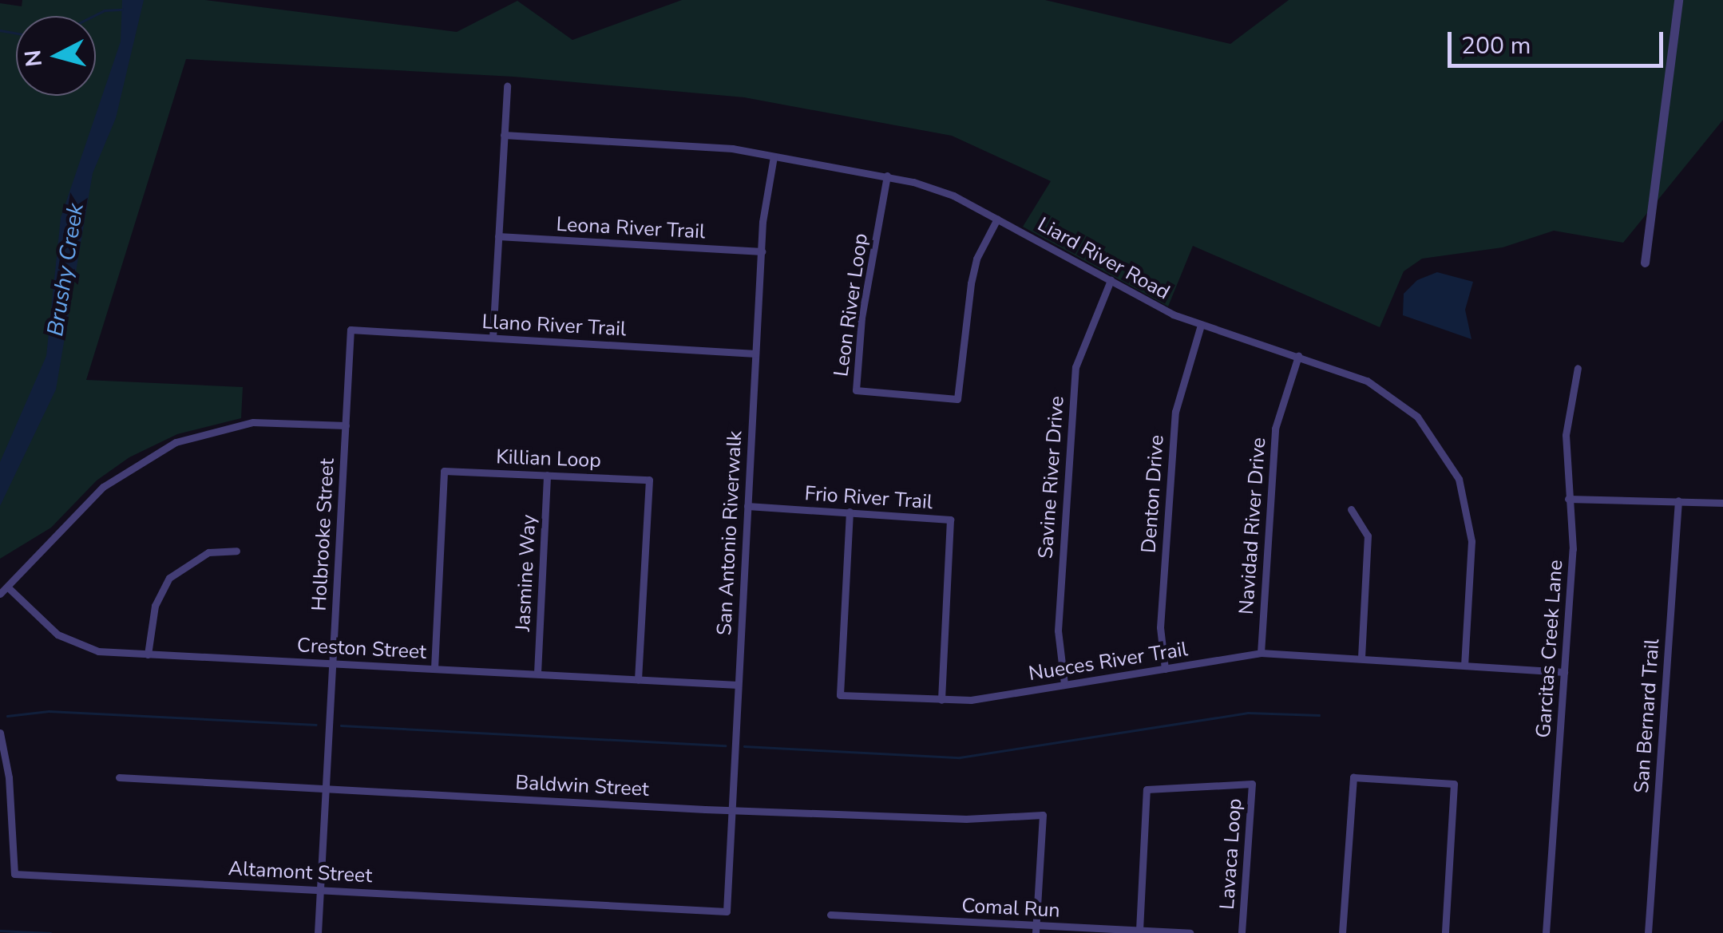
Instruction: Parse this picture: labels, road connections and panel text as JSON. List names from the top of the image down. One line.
{"streets":{"street":["Leona River Trail","Liard River Road","Leon River Loop","Llano River Trail","Killian Loop","Savine River Drive","Denton Drive","Frio River Trail","Navidad River Drive","San Antonio Riverwalk","Holbrooke Street","Jasmine Way","Creston Street","Garcitas Creek Lane","Nueces River Trail","San Bernard Trail","Baldwin Street","Lavaca Loop","Altamont Street","Comal Run"]},"crossings":[["Leona River Trail","San Antonio Riverwalk"],["Liard River Road","Leon River Loop"],["Liard River Road","Savine River Drive"],["Liard River Road","Denton Drive"],["Liard River Road","Navidad River Drive"],["Liard River Road","San Antonio Riverwalk"],["Liard River Road","Nueces River Trail"],["Llano River Trail","San Antonio Riverwalk"],["Llano River Trail","Holbrooke Street"],["Killian Loop","Jasmine Way"],["Killian Loop","Creston Street"],["Savine River Drive","Nueces River Trail"],["Denton Drive","Nueces River Trail"],["Frio River Trail","San Antonio Riverwalk"],["Frio River Trail","Nueces River Trail"],["Navidad River Drive","Nueces River Trail"],["San Antonio Riverwalk","Creston Street"],["San Antonio Riverwalk","Baldwin Street"],["San Antonio Riverwalk","Altamont Street"],["Holbrooke Street","Creston Street"],["Holbrooke Street","Baldwin Street"],["Holbrooke Street","Altamont Street"],["Jasmine Way","Creston Street"],["Garcitas Creek Lane","Nueces River Trail"],["Baldwin Street","Comal Run"],["Lavaca Loop","Comal Run"]],"water":["Brushy Creek"],"scale_bar":"200 m","north":"left"}
